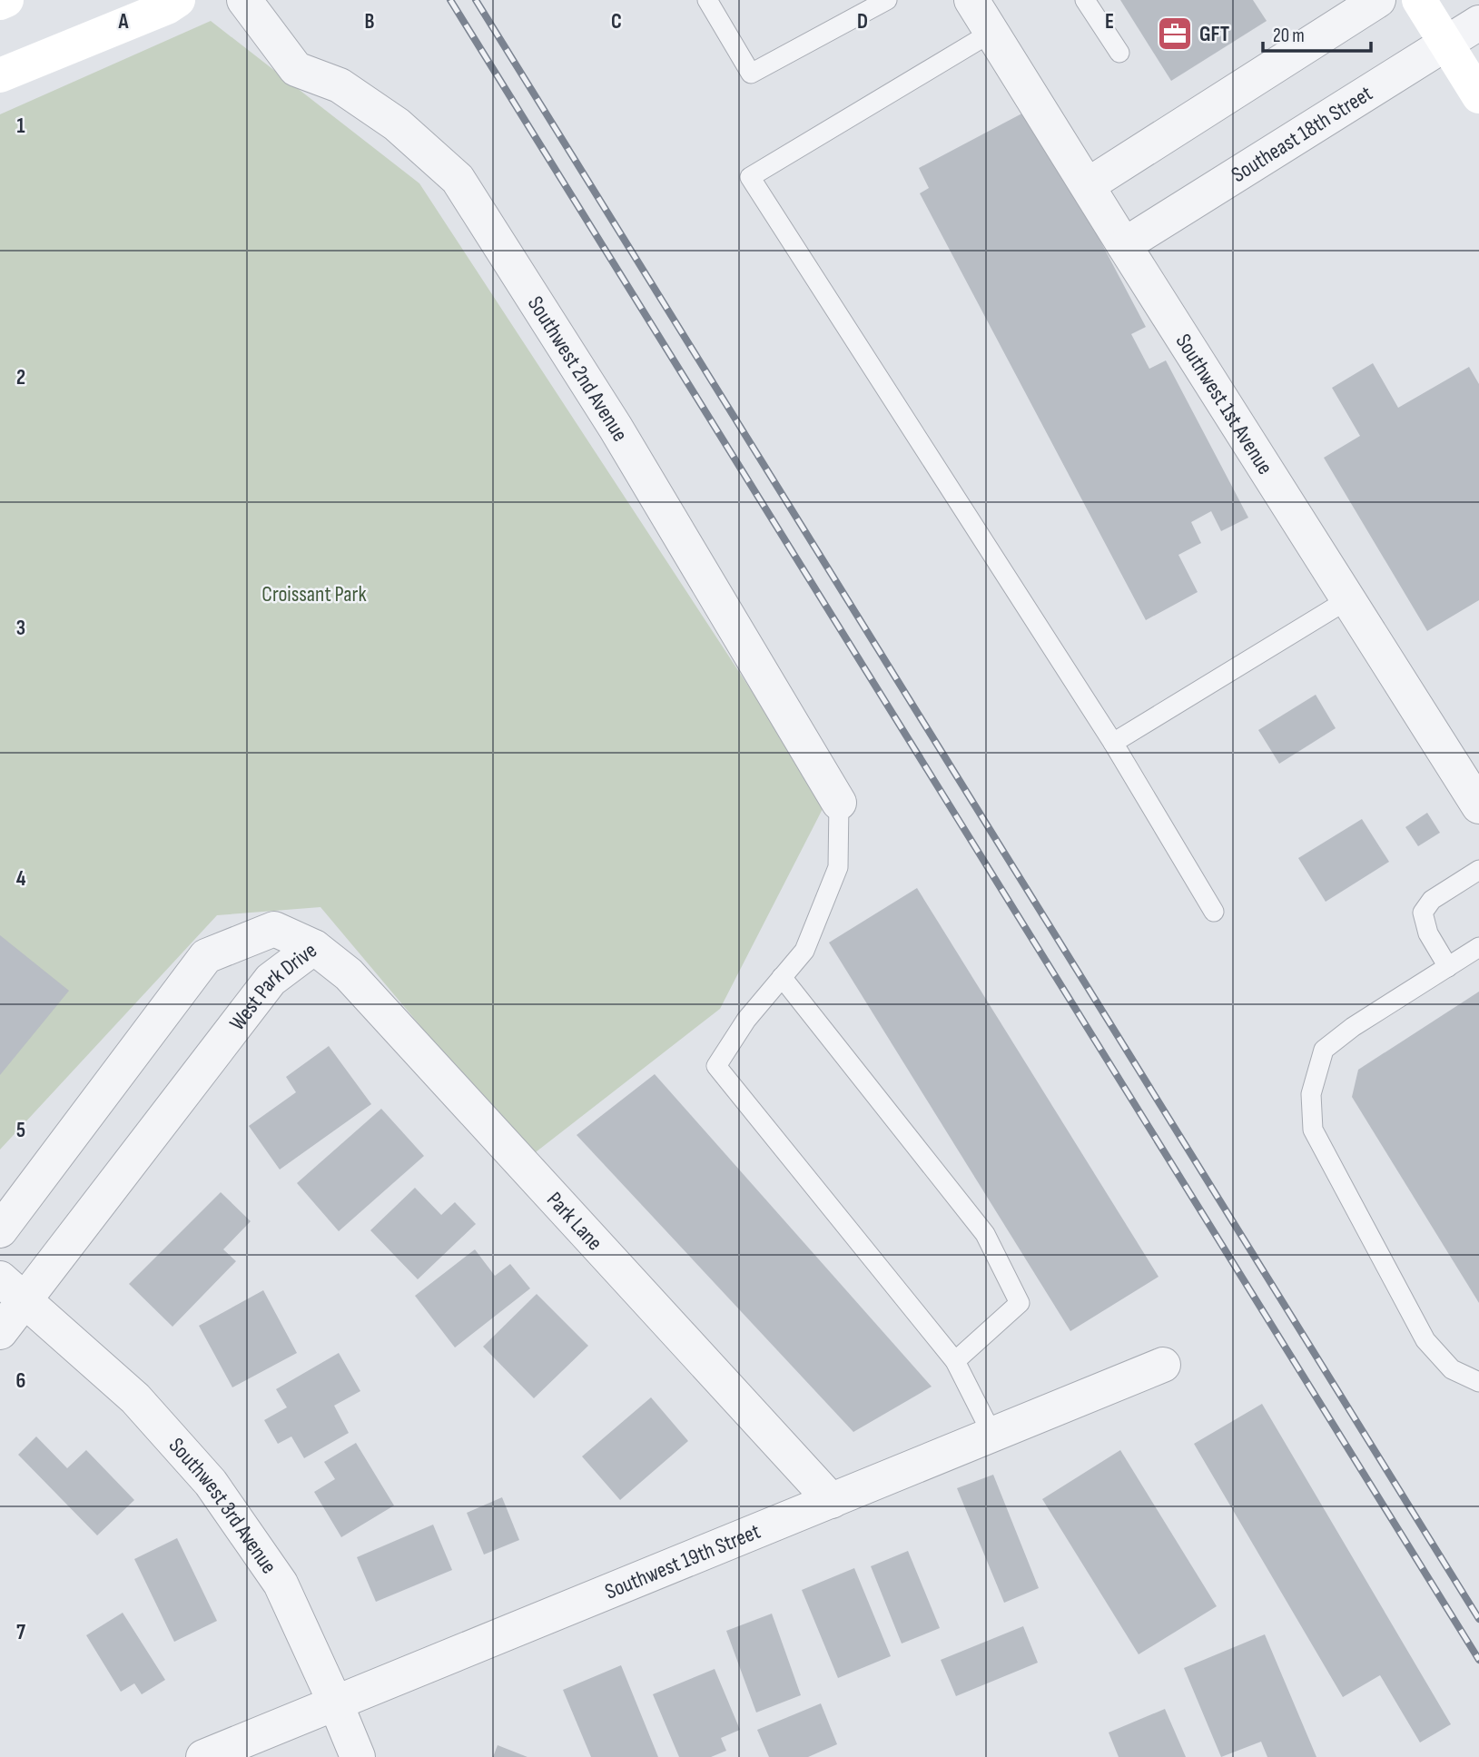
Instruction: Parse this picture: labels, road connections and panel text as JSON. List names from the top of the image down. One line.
{"streets":{"street":["Southeast 18th Street","Southwest 2nd Avenue","Southwest 1st Avenue","West Park Drive","Park Lane","Southwest 3rd Avenue","Southwest 19th Street"]},"crossings":[["Southeast 18th Street","Southwest 1st Avenue"],["West Park Drive","Park Lane"],["West Park Drive","Southwest 3rd Avenue"],["Park Lane","Southwest 19th Street"],["Southwest 3rd Avenue","Southwest 19th Street"]],"parks":["Croissant Park"],"places":{"office":["GFT"]},"scale_bar":"20 m","grid":{"columns":["A","B","C","D","E"],"rows":["1","2","3","4","5","6","7"]}}
